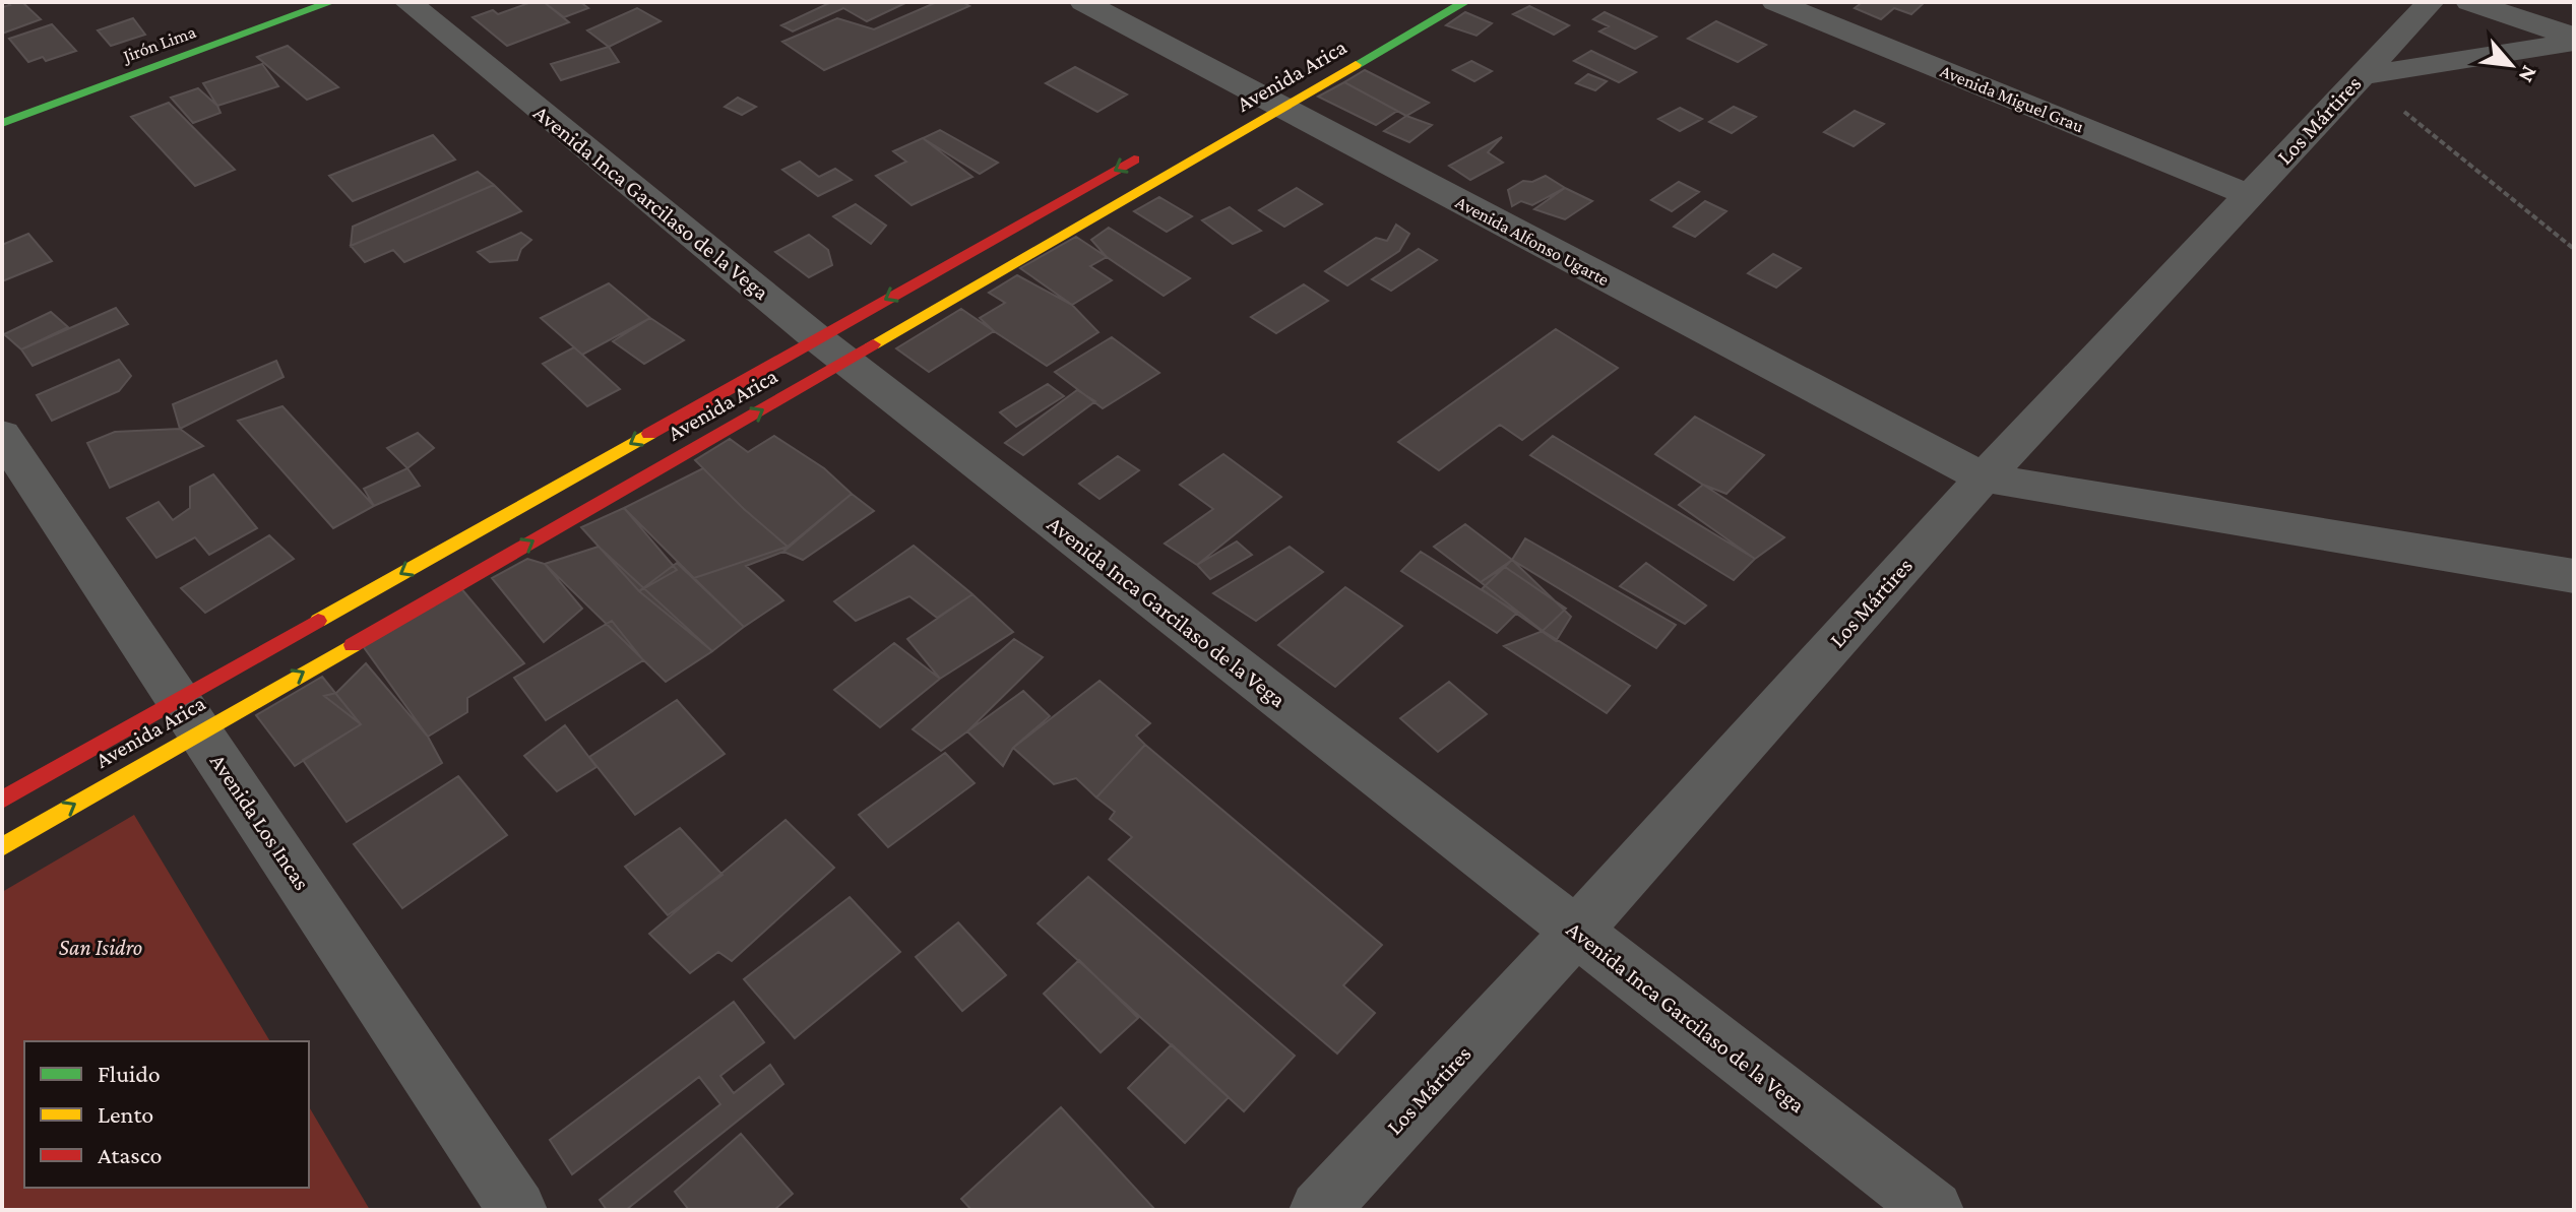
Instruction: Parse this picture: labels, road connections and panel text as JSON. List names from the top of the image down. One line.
{"streets":{"street":["Jirón Lima","Avenida Arica","Avenida Miguel Grau","Los Mártires","Avenida Inca Garcilaso de la Vega","Avenida Alfonso Ugarte","Avenida Los Incas"]},"crossings":[["Avenida Arica","Avenida Inca Garcilaso de la Vega"],["Avenida Arica","Avenida Alfonso Ugarte"],["Avenida Arica","Avenida Los Incas"],["Avenida Miguel Grau","Los Mártires"],["Los Mártires","Avenida Inca Garcilaso de la Vega"],["Los Mártires","Avenida Alfonso Ugarte"]],"parks":["San Isidro"],"legend":["Fluido","Lento","Atasco"],"north":"bottom right"}
